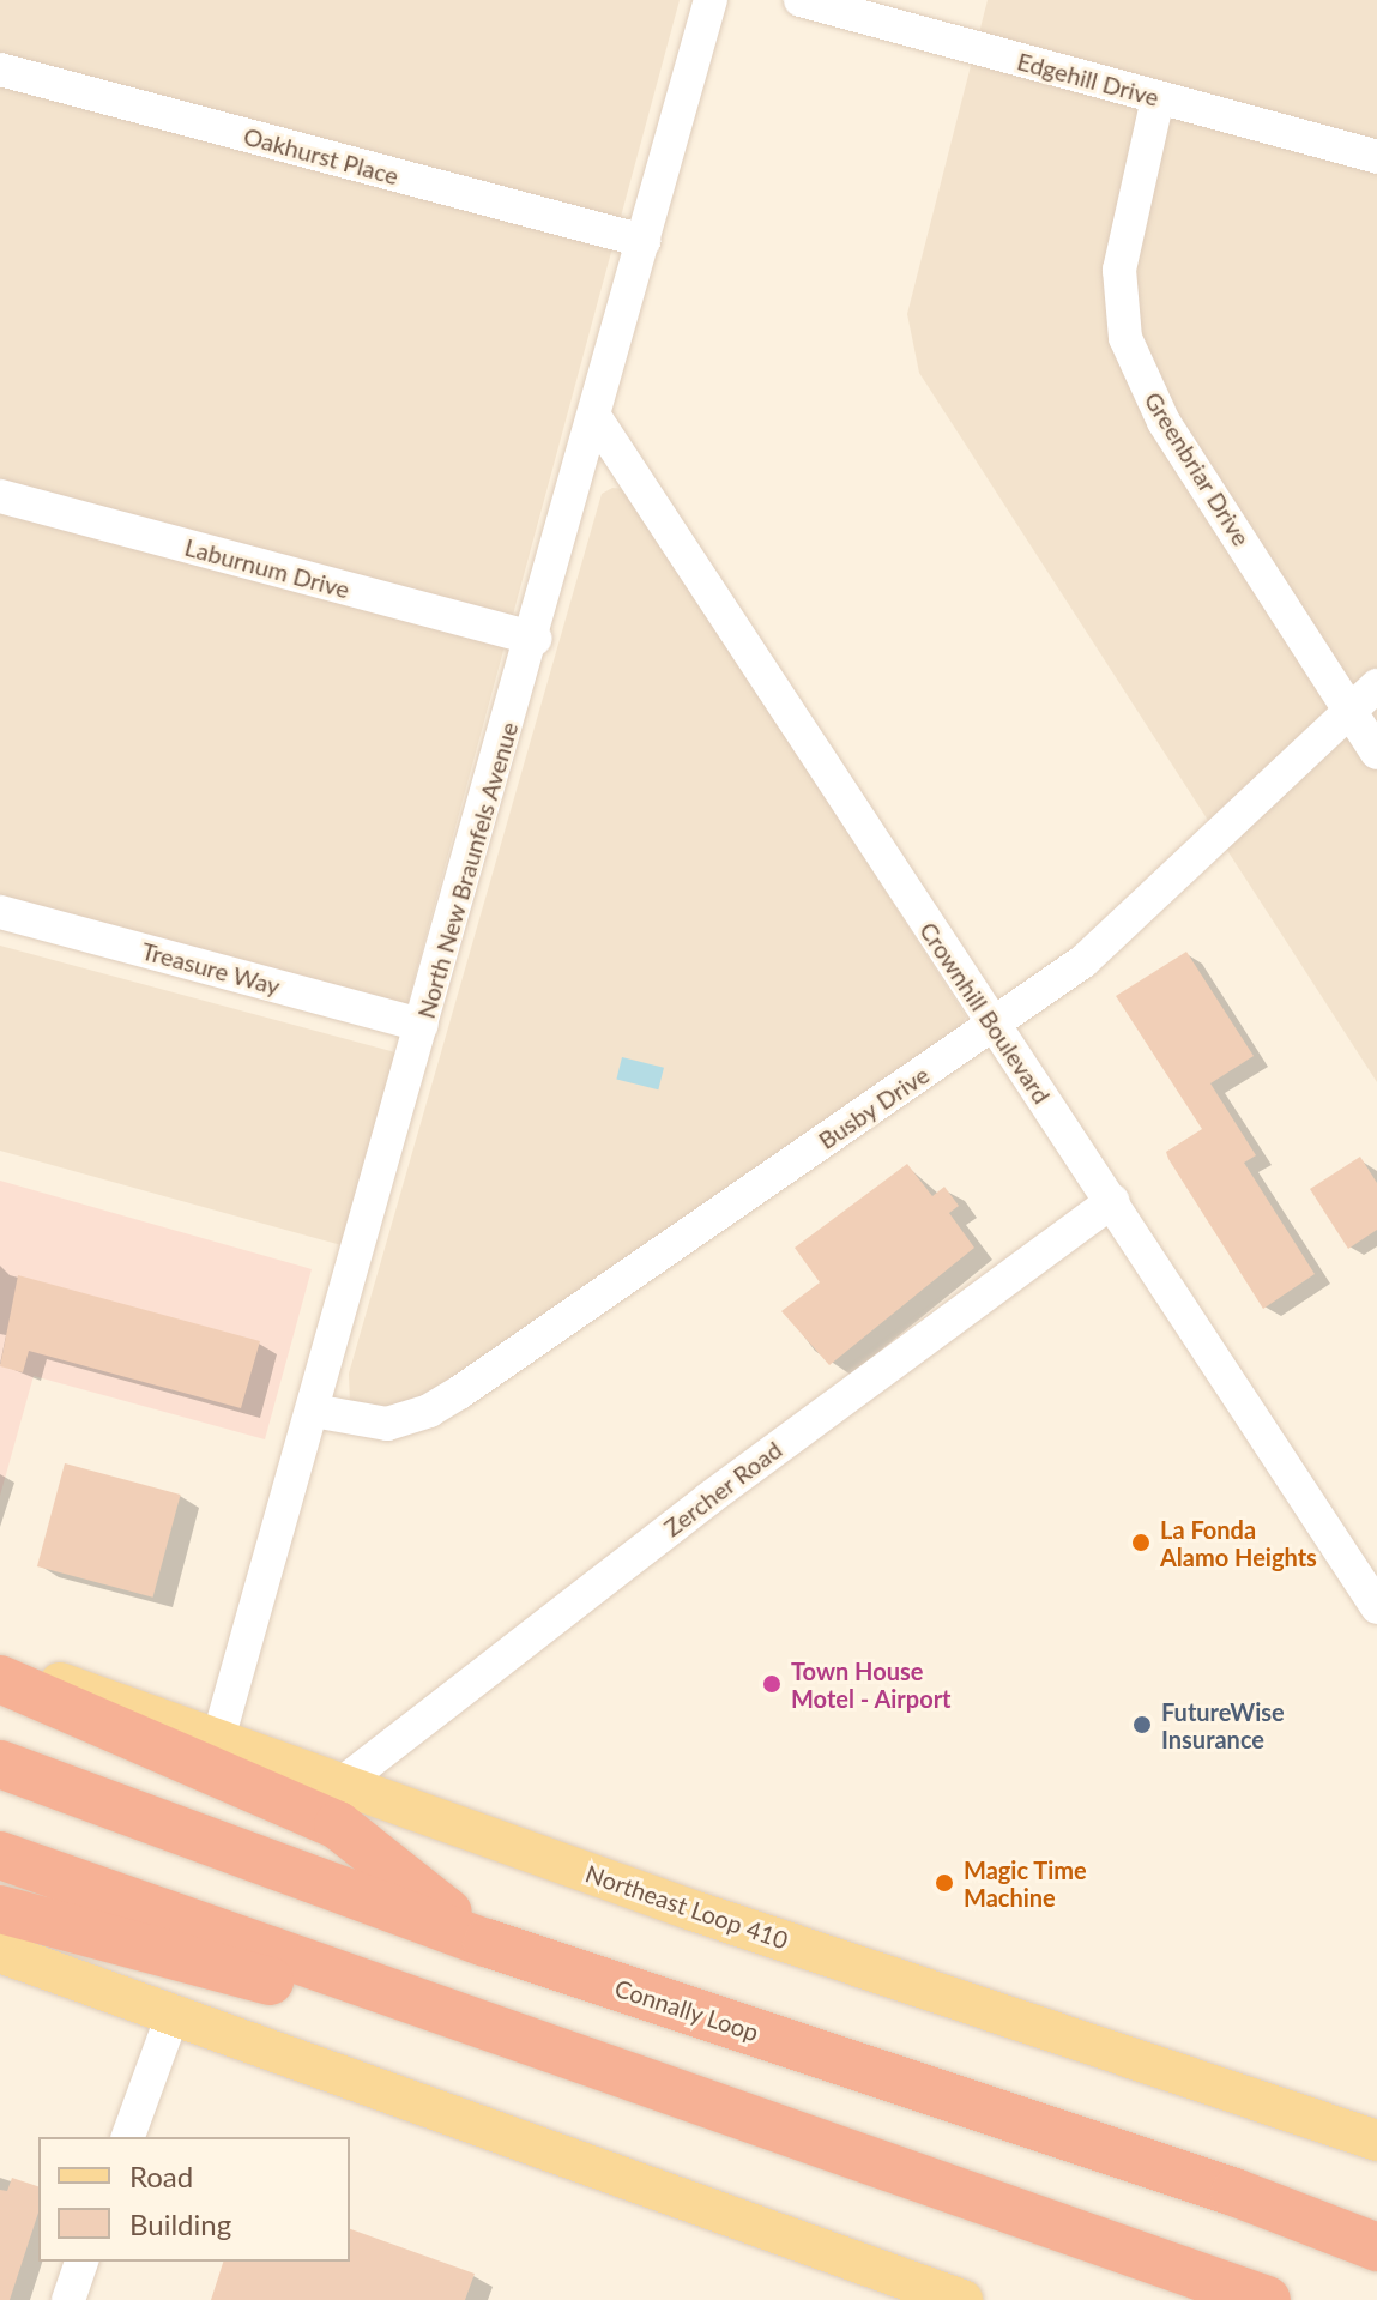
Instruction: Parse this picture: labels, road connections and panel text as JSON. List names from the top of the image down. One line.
{"streets":{"highway":["Connally Loop"],"main road":["Northeast Loop 410"],"street":["Edgehill Drive","Oakhurst Place","Greenbriar Drive","Laburnum Drive","North New Braunfels Avenue","Treasure Way","Crownhill Boulevard","Busby Drive","Zercher Road"]},"crossings":[["Edgehill Drive","Greenbriar Drive"],["Oakhurst Place","North New Braunfels Avenue"],["Greenbriar Drive","Busby Drive"],["Laburnum Drive","North New Braunfels Avenue"],["North New Braunfels Avenue","Treasure Way"],["North New Braunfels Avenue","Crownhill Boulevard"],["North New Braunfels Avenue","Busby Drive"],["North New Braunfels Avenue","Northeast Loop 410"],["Crownhill Boulevard","Busby Drive"],["Crownhill Boulevard","Zercher Road"],["Zercher Road","Northeast Loop 410"]],"places":["La Fonda Alamo Heights","Town House Motel - Airport","FutureWise Insurance","Magic Time Machine"],"legend":["Road","Building"]}
